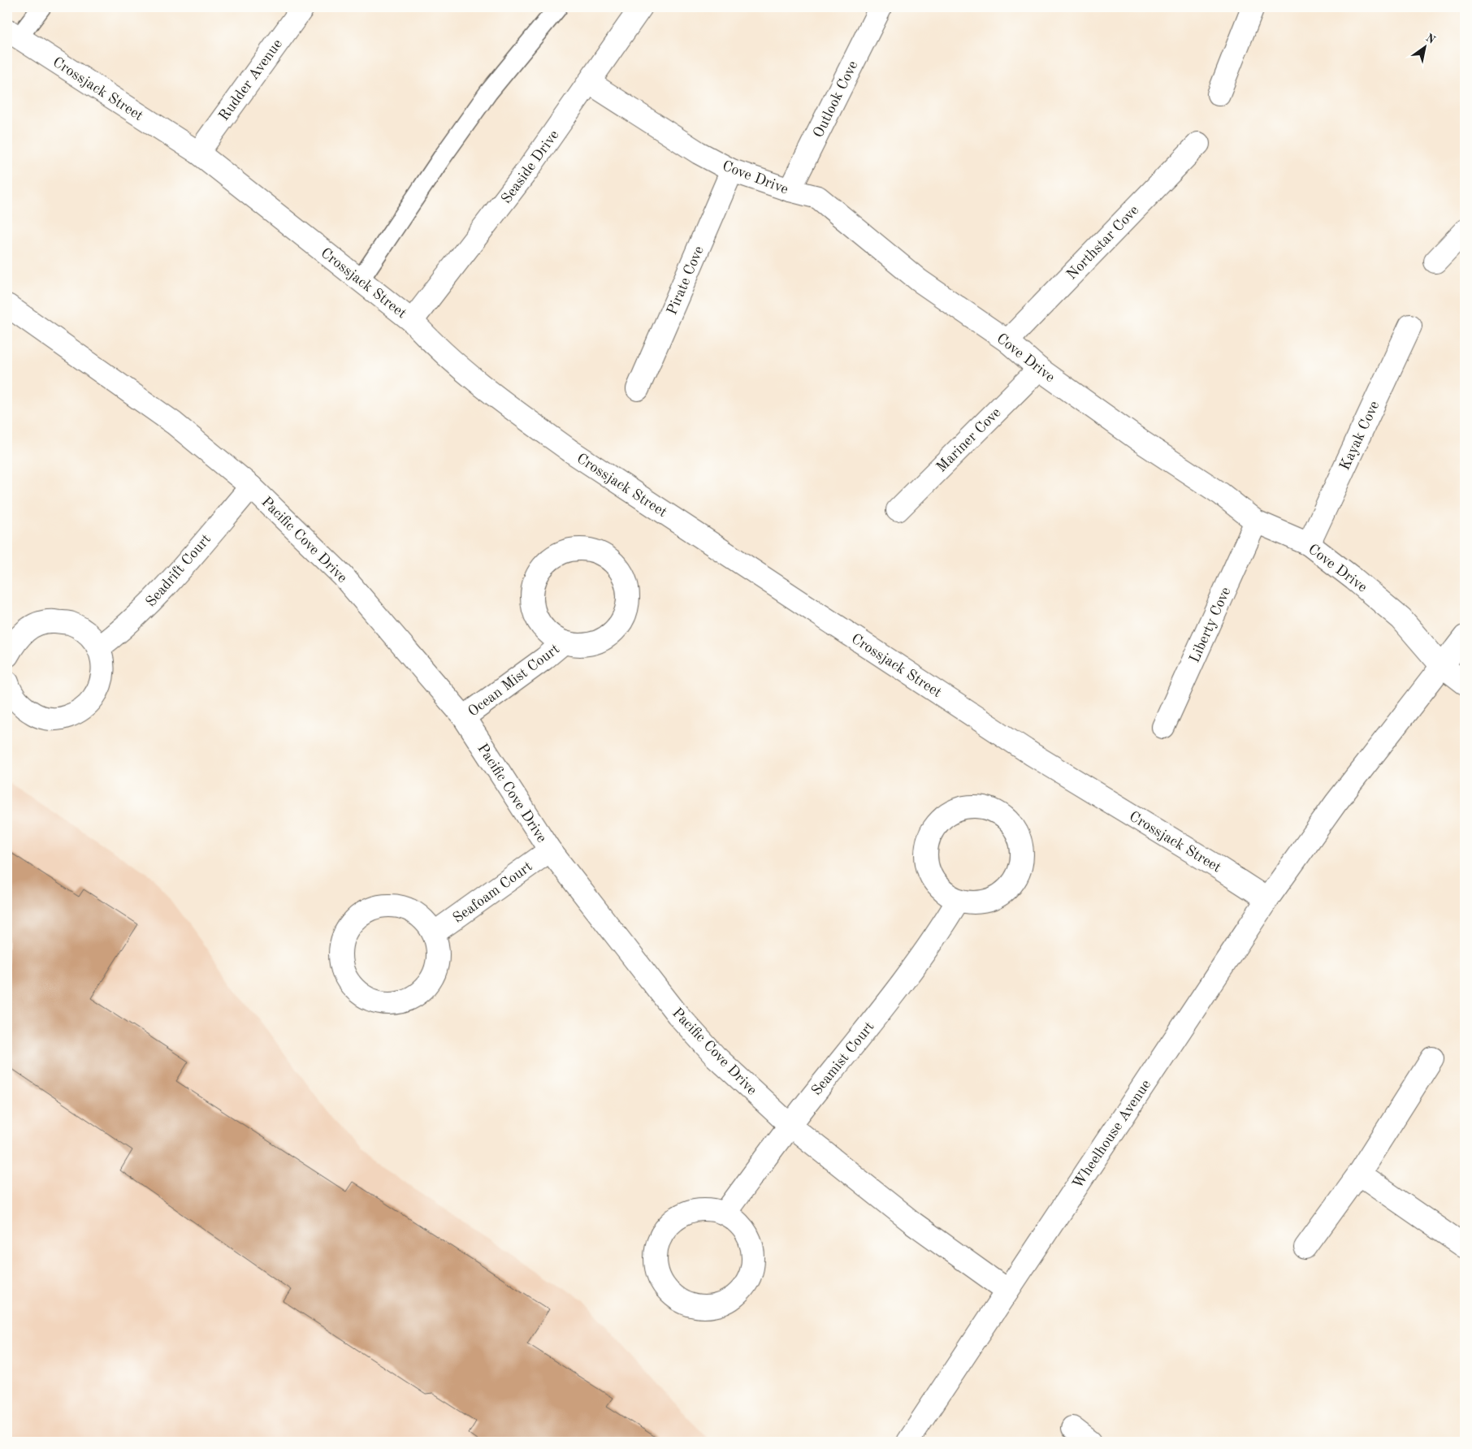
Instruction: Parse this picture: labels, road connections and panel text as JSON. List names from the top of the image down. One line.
{"streets":{"street":["Rudder Avenue","Crossjack Street","Outlook Cove","Seaside Drive","Cove Drive","Northstar Cove","Pirate Cove","Kayak Cove","Mariner Cove","Pacific Cove Drive","Seadrift Court","Liberty Cove","Ocean Mist Court","Seafoam Court","Seamist Court","Wheelhouse Avenue"]},"crossings":[["Rudder Avenue","Crossjack Street"],["Crossjack Street","Seaside Drive"],["Crossjack Street","Wheelhouse Avenue"],["Outlook Cove","Cove Drive"],["Seaside Drive","Cove Drive"],["Cove Drive","Northstar Cove"],["Cove Drive","Pirate Cove"],["Cove Drive","Kayak Cove"],["Cove Drive","Mariner Cove"],["Cove Drive","Liberty Cove"],["Cove Drive","Wheelhouse Avenue"],["Pacific Cove Drive","Seadrift Court"],["Pacific Cove Drive","Ocean Mist Court"],["Pacific Cove Drive","Seafoam Court"],["Pacific Cove Drive","Seamist Court"],["Pacific Cove Drive","Wheelhouse Avenue"]],"north":"top right"}
